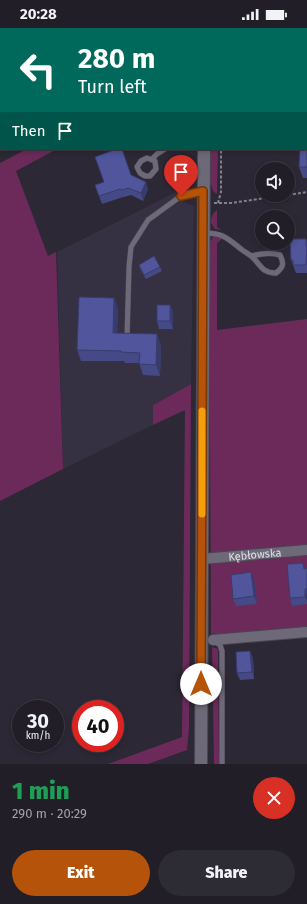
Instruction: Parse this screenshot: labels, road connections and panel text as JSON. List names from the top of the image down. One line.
{"streets":{"street":["Kębłowska"]},"page":{"status":"20:28","turn":["280 m","Turn left"],"then":"Then","speed":"30 km/h","limit":"40","heading":["1 min","290 m · 20:29"],"buttons":["Exit","Share"]}}
